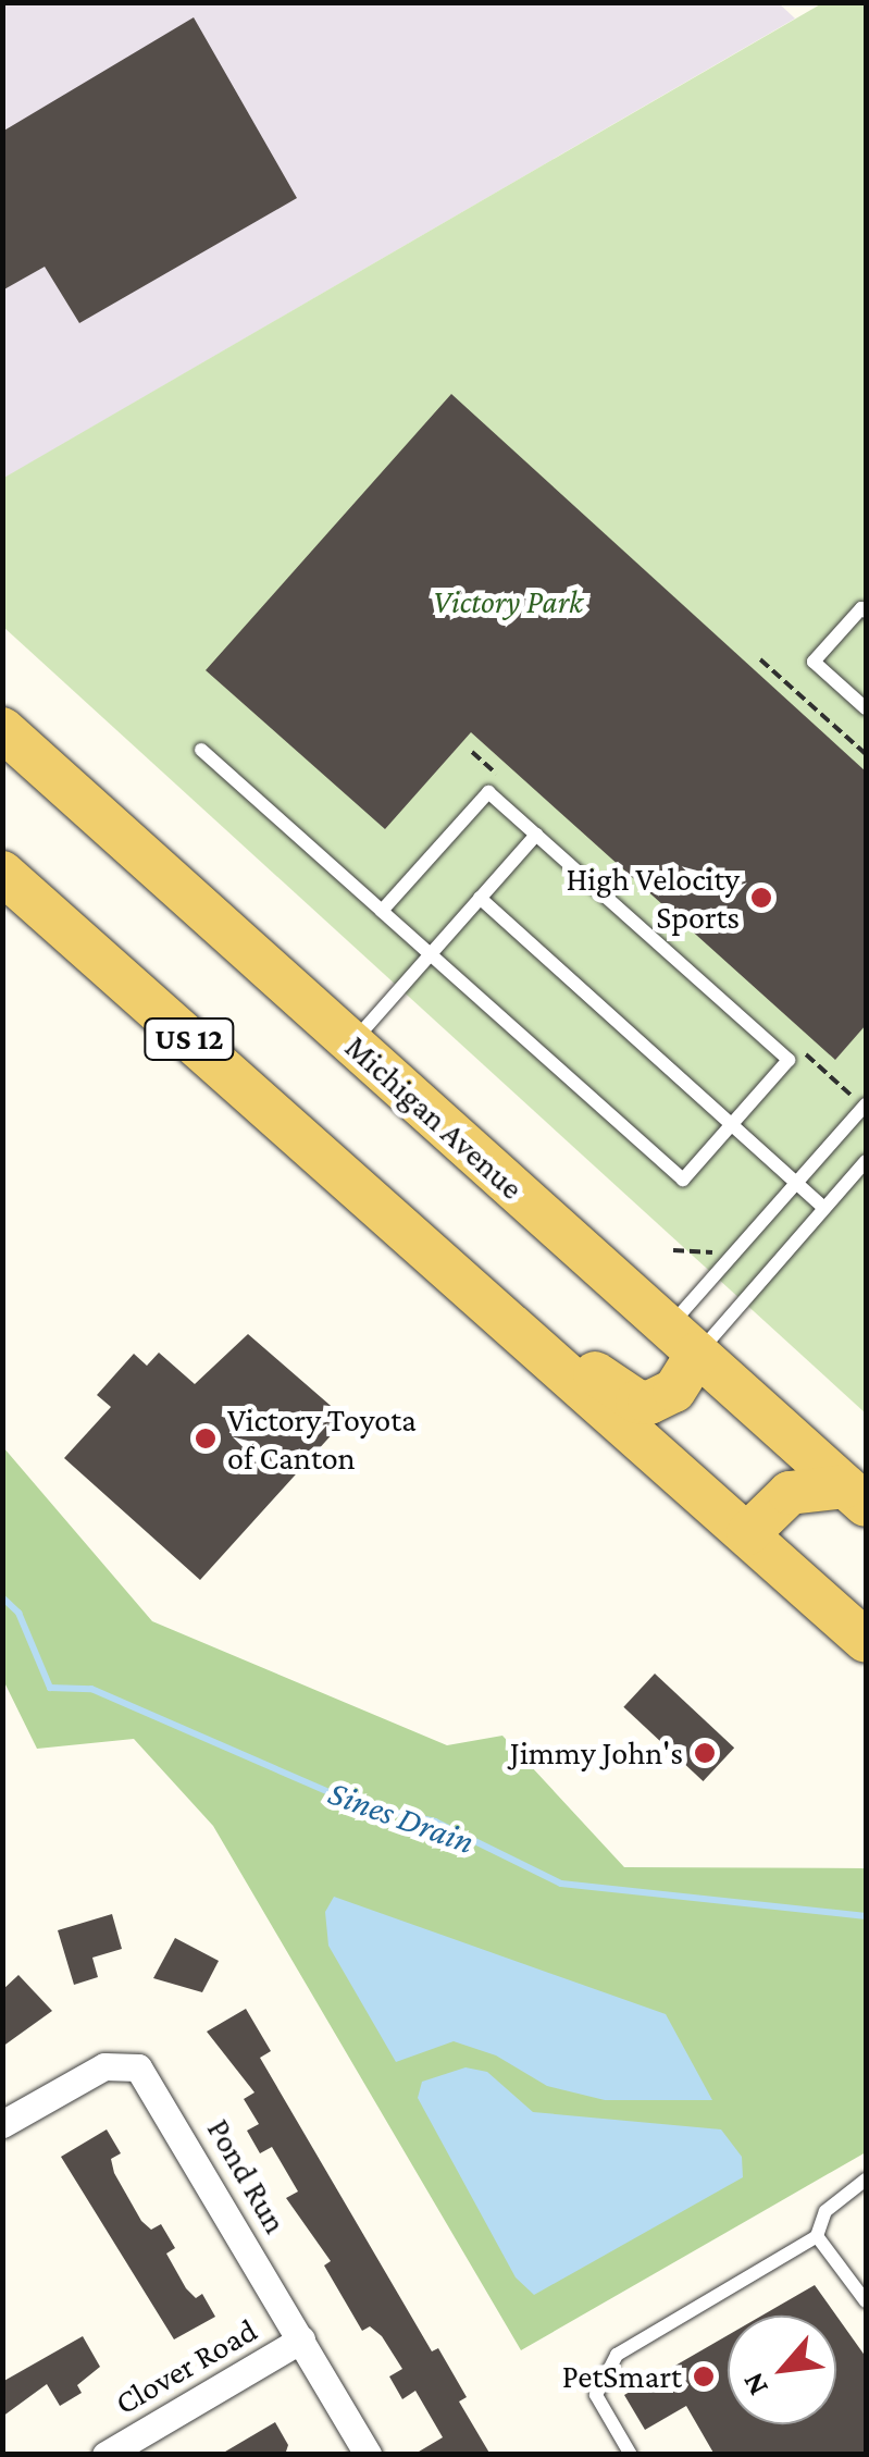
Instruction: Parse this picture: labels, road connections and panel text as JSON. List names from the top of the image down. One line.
{"streets":{"main road":["US 12","Michigan Avenue"],"street":["Pond Run","Clover Road"]},"crossings":[["Pond Run","Clover Road"]],"water":["Sines Drain"],"parks":["Victory Park"],"places":["High Velocity Sports","Victory Toyota of Canton","Jimmy John's","PetSmart"],"north":"bottom left"}
